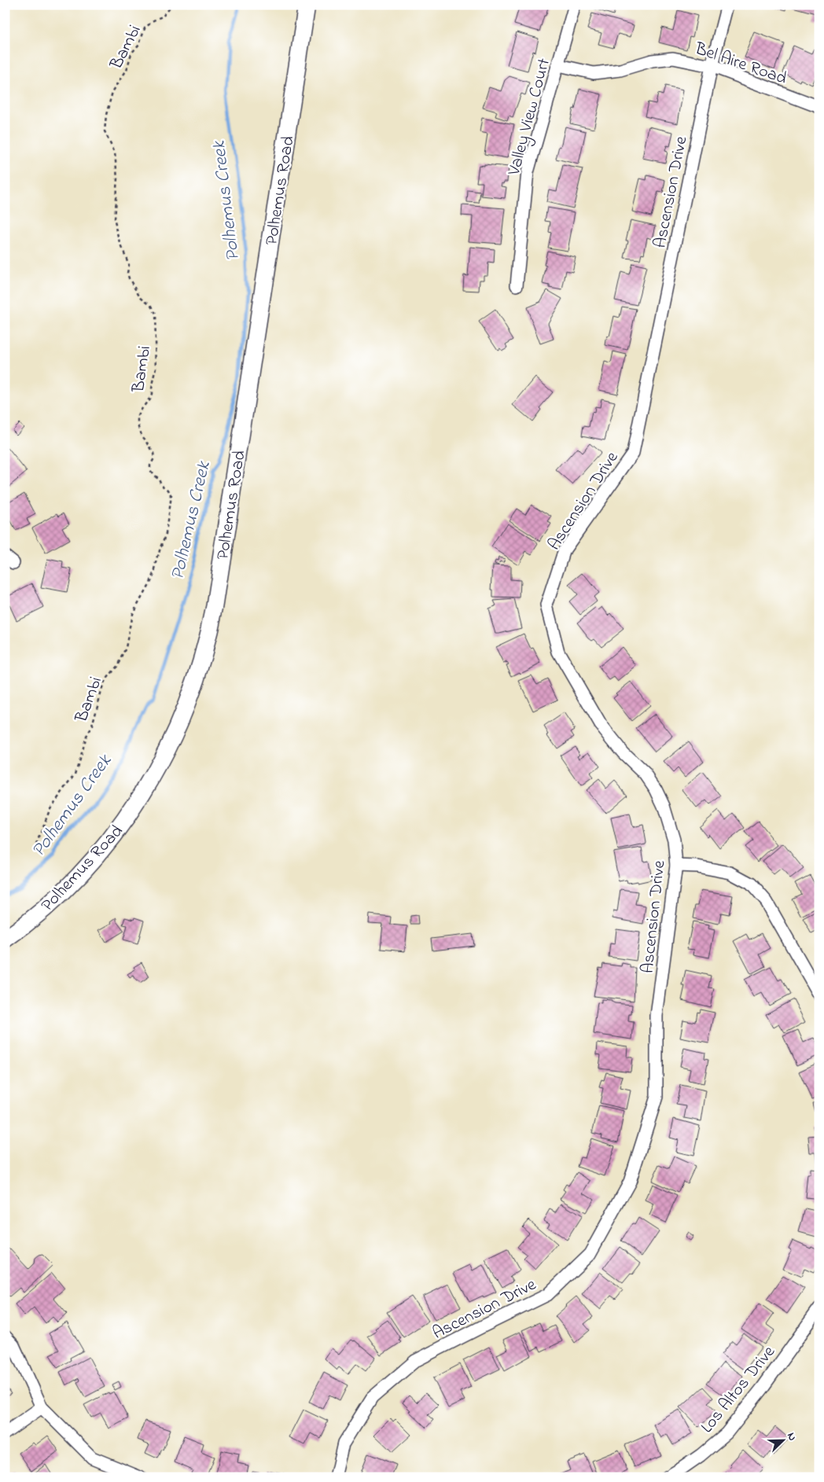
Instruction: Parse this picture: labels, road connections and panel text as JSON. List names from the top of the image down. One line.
{"streets":{"main road":["Polhemus Road"],"street":["Bel Aire Road","Valley View Court","Ascension Drive","Los Altos Drive"],"path":["Bambi"]},"crossings":[["Bel Aire Road","Valley View Court"],["Bel Aire Road","Ascension Drive"]],"water":["Polhemus Creek"],"north":"top right"}
